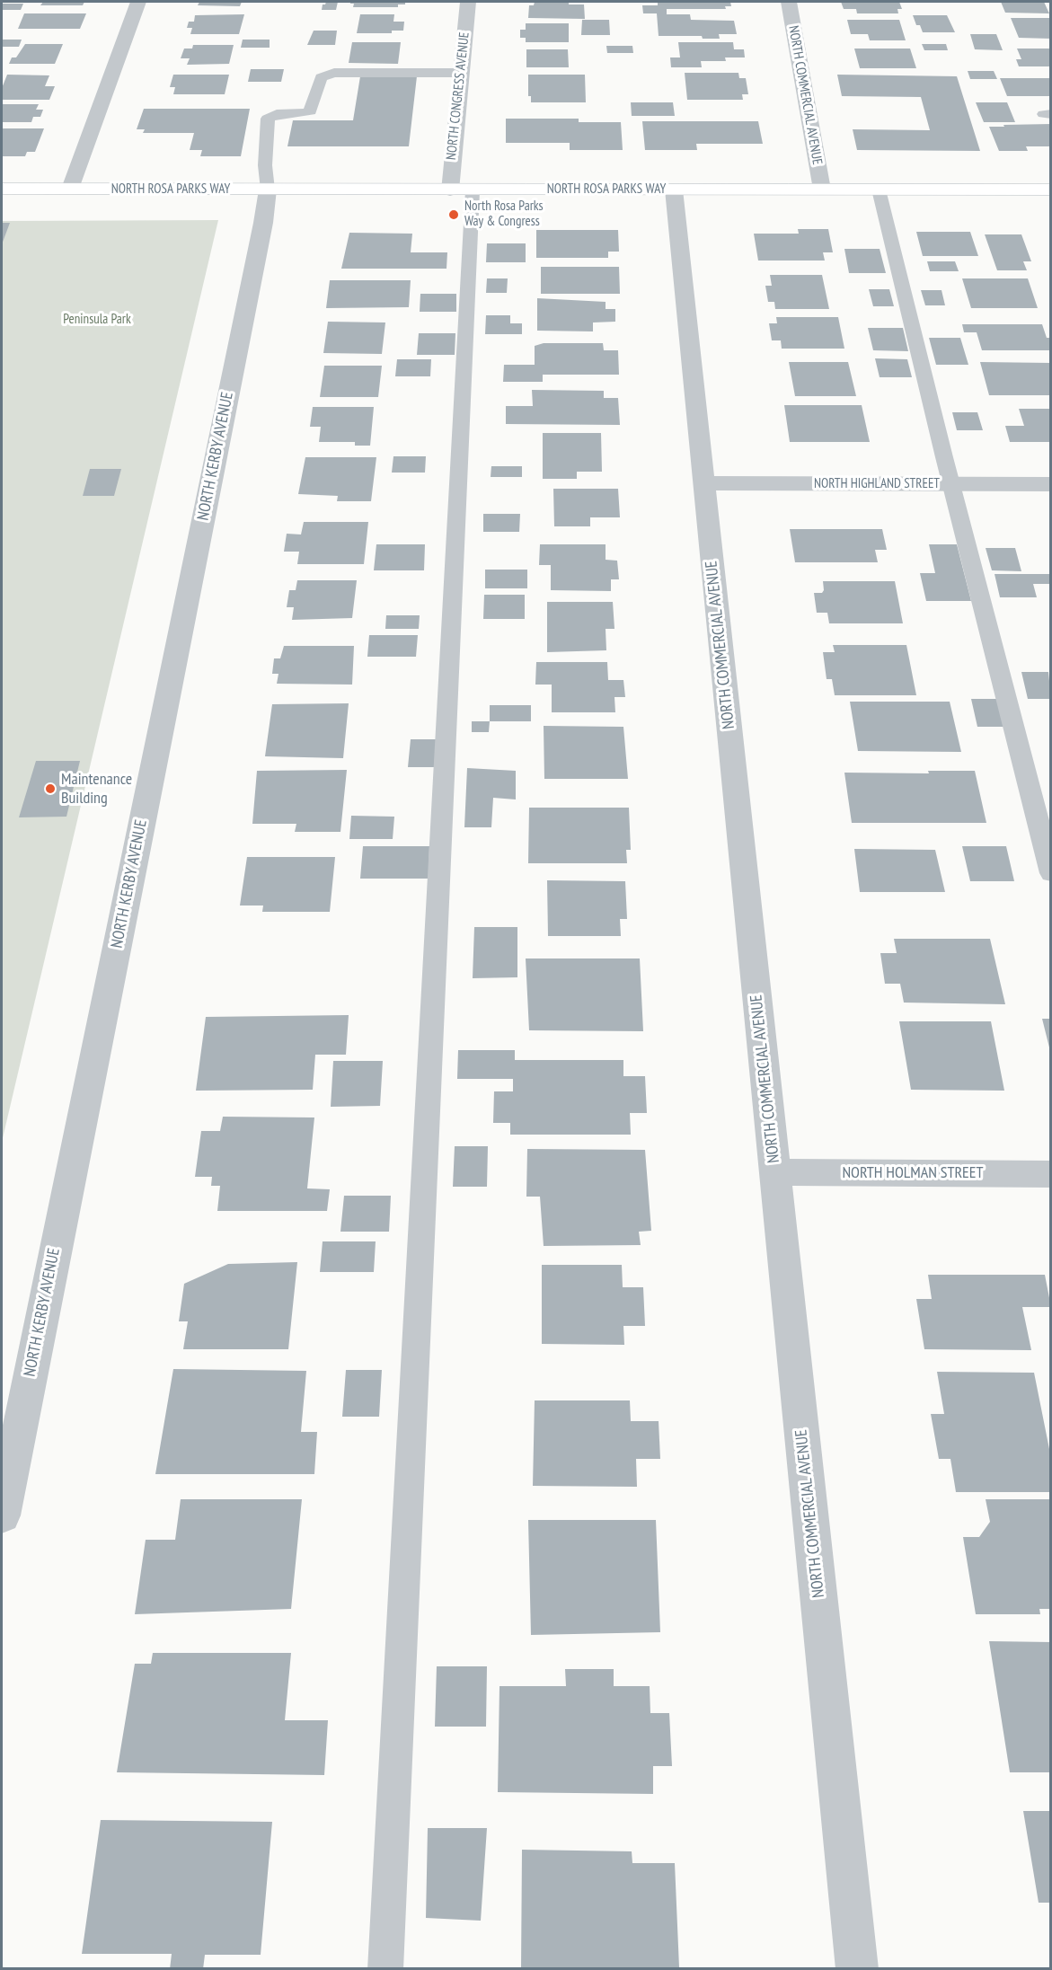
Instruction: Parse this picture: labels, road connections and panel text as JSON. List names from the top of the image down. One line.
{"streets":{"street":["NORTH COMMERCIAL AVENUE","NORTH CONGRESS AVENUE","NORTH ROSA PARKS WAY","NORTH KERBY AVENUE","NORTH HIGHLAND STREET","NORTH HOLMAN STREET"]},"crossings":[["NORTH COMMERCIAL AVENUE","NORTH ROSA PARKS WAY"],["NORTH COMMERCIAL AVENUE","NORTH HIGHLAND STREET"],["NORTH COMMERCIAL AVENUE","NORTH HOLMAN STREET"],["NORTH CONGRESS AVENUE","NORTH ROSA PARKS WAY"],["NORTH ROSA PARKS WAY","NORTH KERBY AVENUE"]],"parks":["Peninsula Park"],"places":["North Rosa Parks Way & Congress","Maintenance Building"]}
